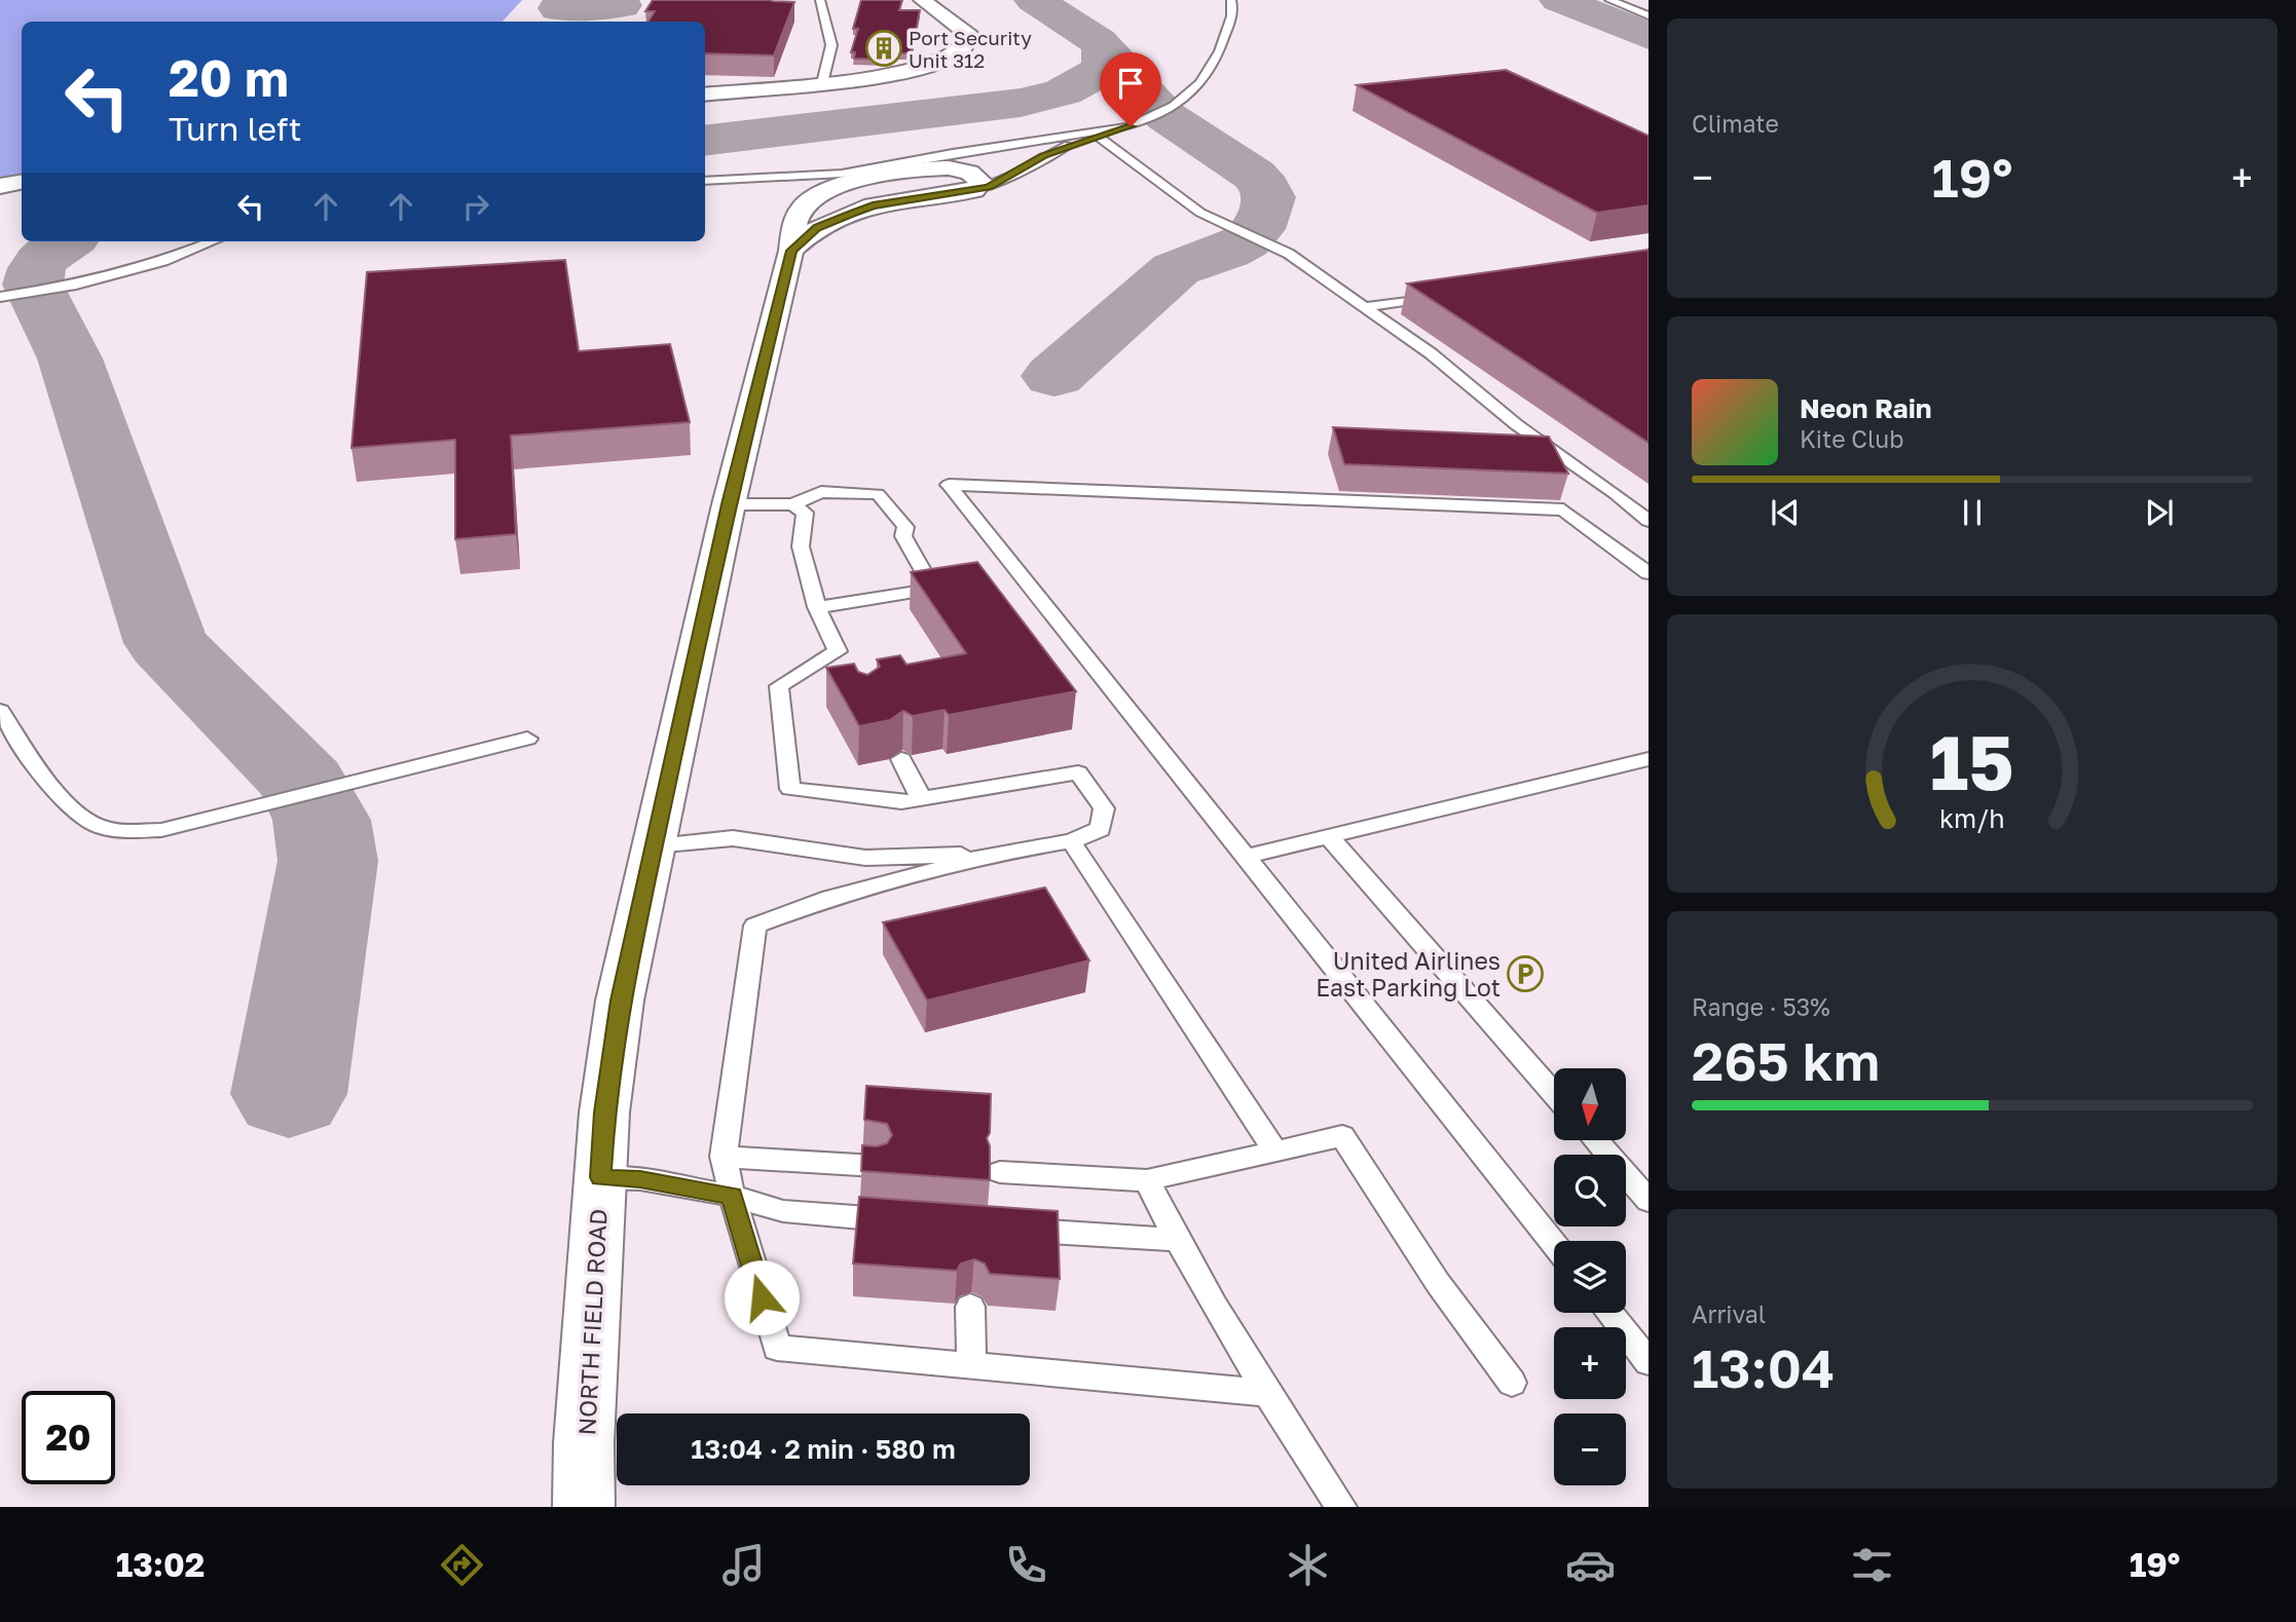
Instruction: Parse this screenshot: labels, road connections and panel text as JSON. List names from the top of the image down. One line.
{"streets":{"street":["NORTH FIELD ROAD"]},"places":{"building":["Port Security Unit 312"],"parking":["United Airlines East Parking Lot"]},"north":"bottom","page":{"tile":["Climate",["Range · 53%","265 km"],["Arrival","13:04"]],"turn":["20 m","Turn left"],"heat":["−","19°","+"],"song":["Neon Rain","Kite Club"],"map_buttons":["+","−"],"limit":"20","trip":"13:04 · 2 min · 580 m","tabs":["13:02","19°"],"gauge":["15","km/h"]}}
